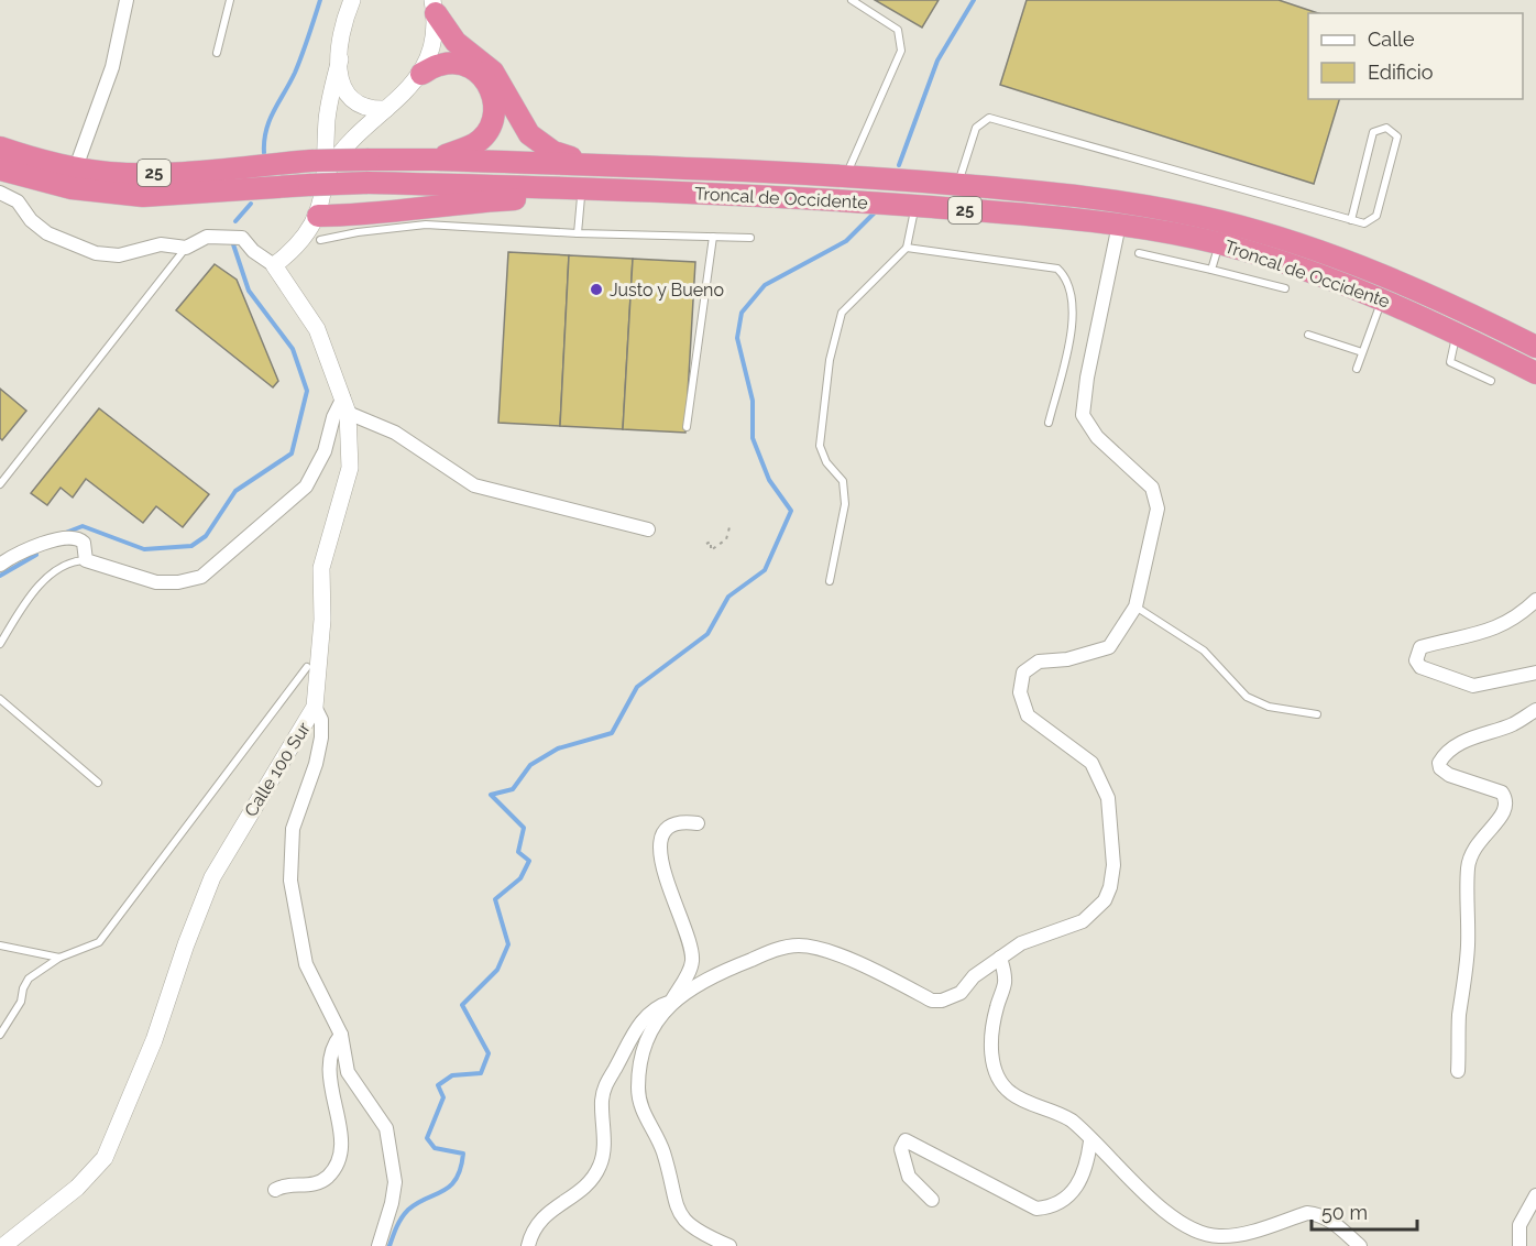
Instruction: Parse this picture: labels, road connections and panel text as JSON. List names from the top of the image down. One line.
{"streets":{"highway":["25","Troncal de Occidente"],"street":["Calle 100 Sur"]},"places":["Justo y Bueno"],"legend":["Calle","Edificio"],"scale_bar":"50 m"}
